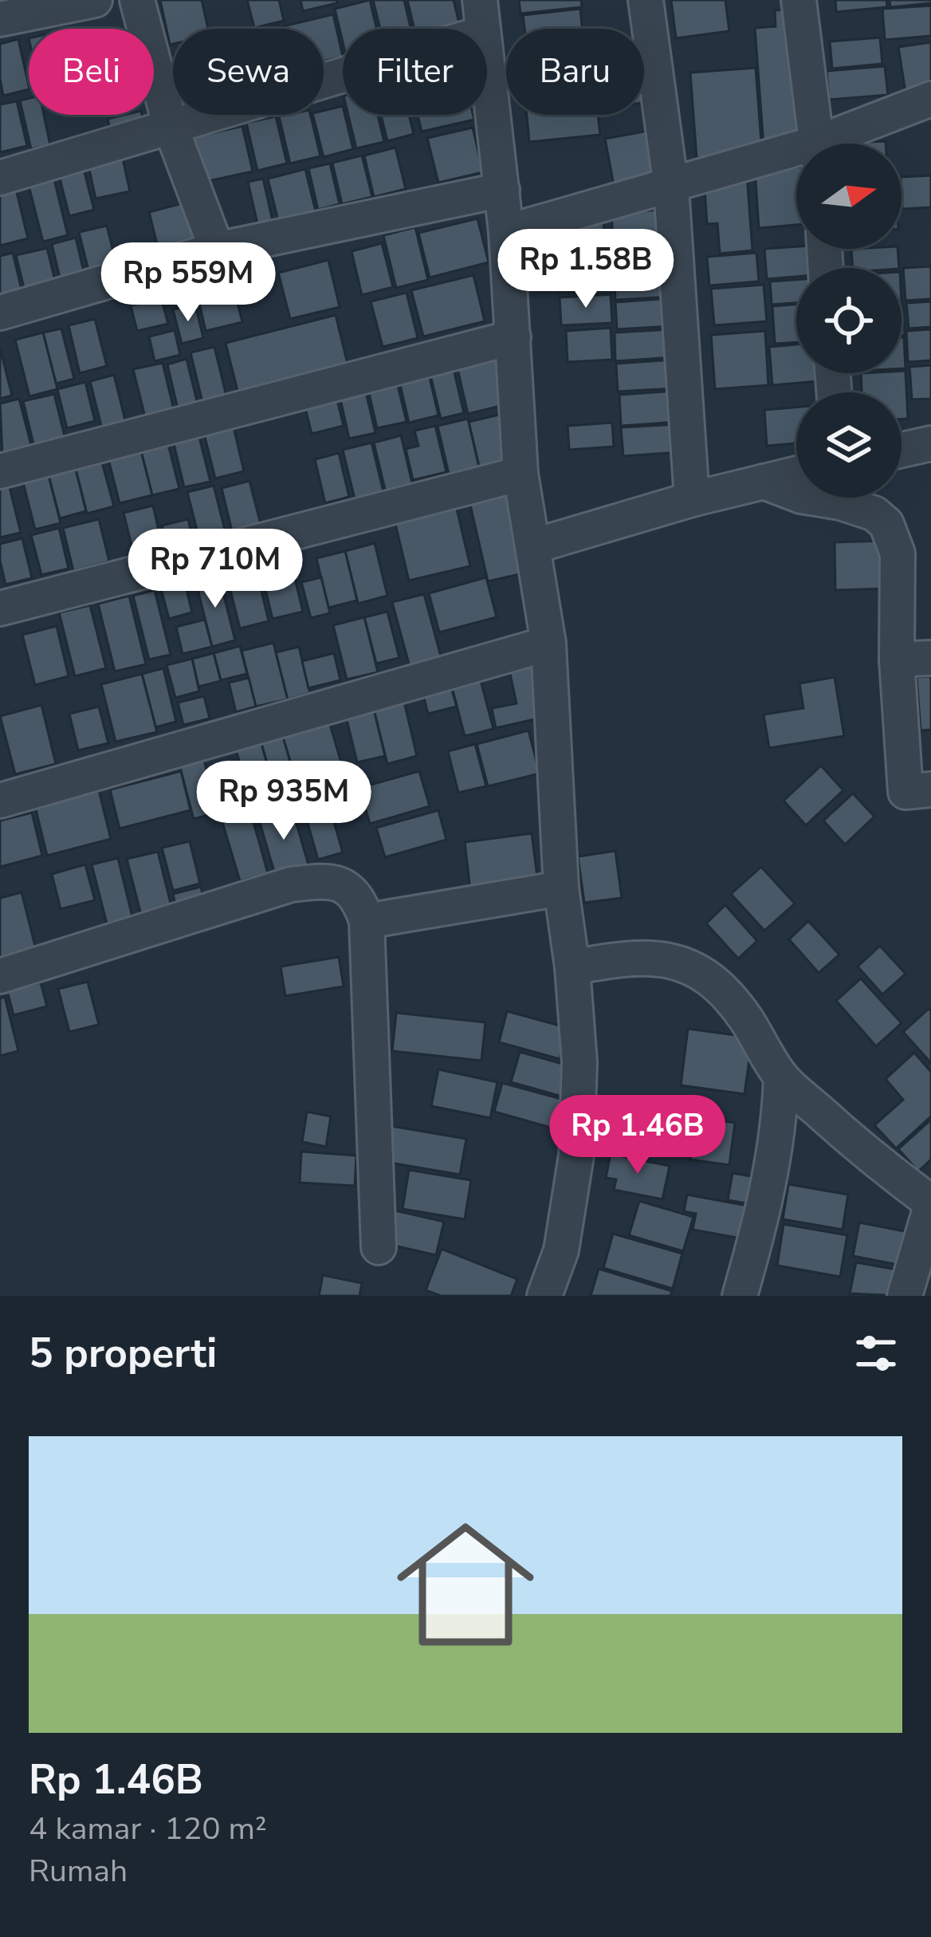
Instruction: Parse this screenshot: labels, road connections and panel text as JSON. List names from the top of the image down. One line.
{"north":"right","page":{"chip":["Beli","Sewa","Filter","Baru"],"price":["Rp 1.58B","Rp 559M","Rp 710M","Rp 935M","Rp 1.46B"],"heading":"5 properti","list":[{"name":"Rp 1.46B","note":"4 kamar · 120 m² · Rumah"}]}}
